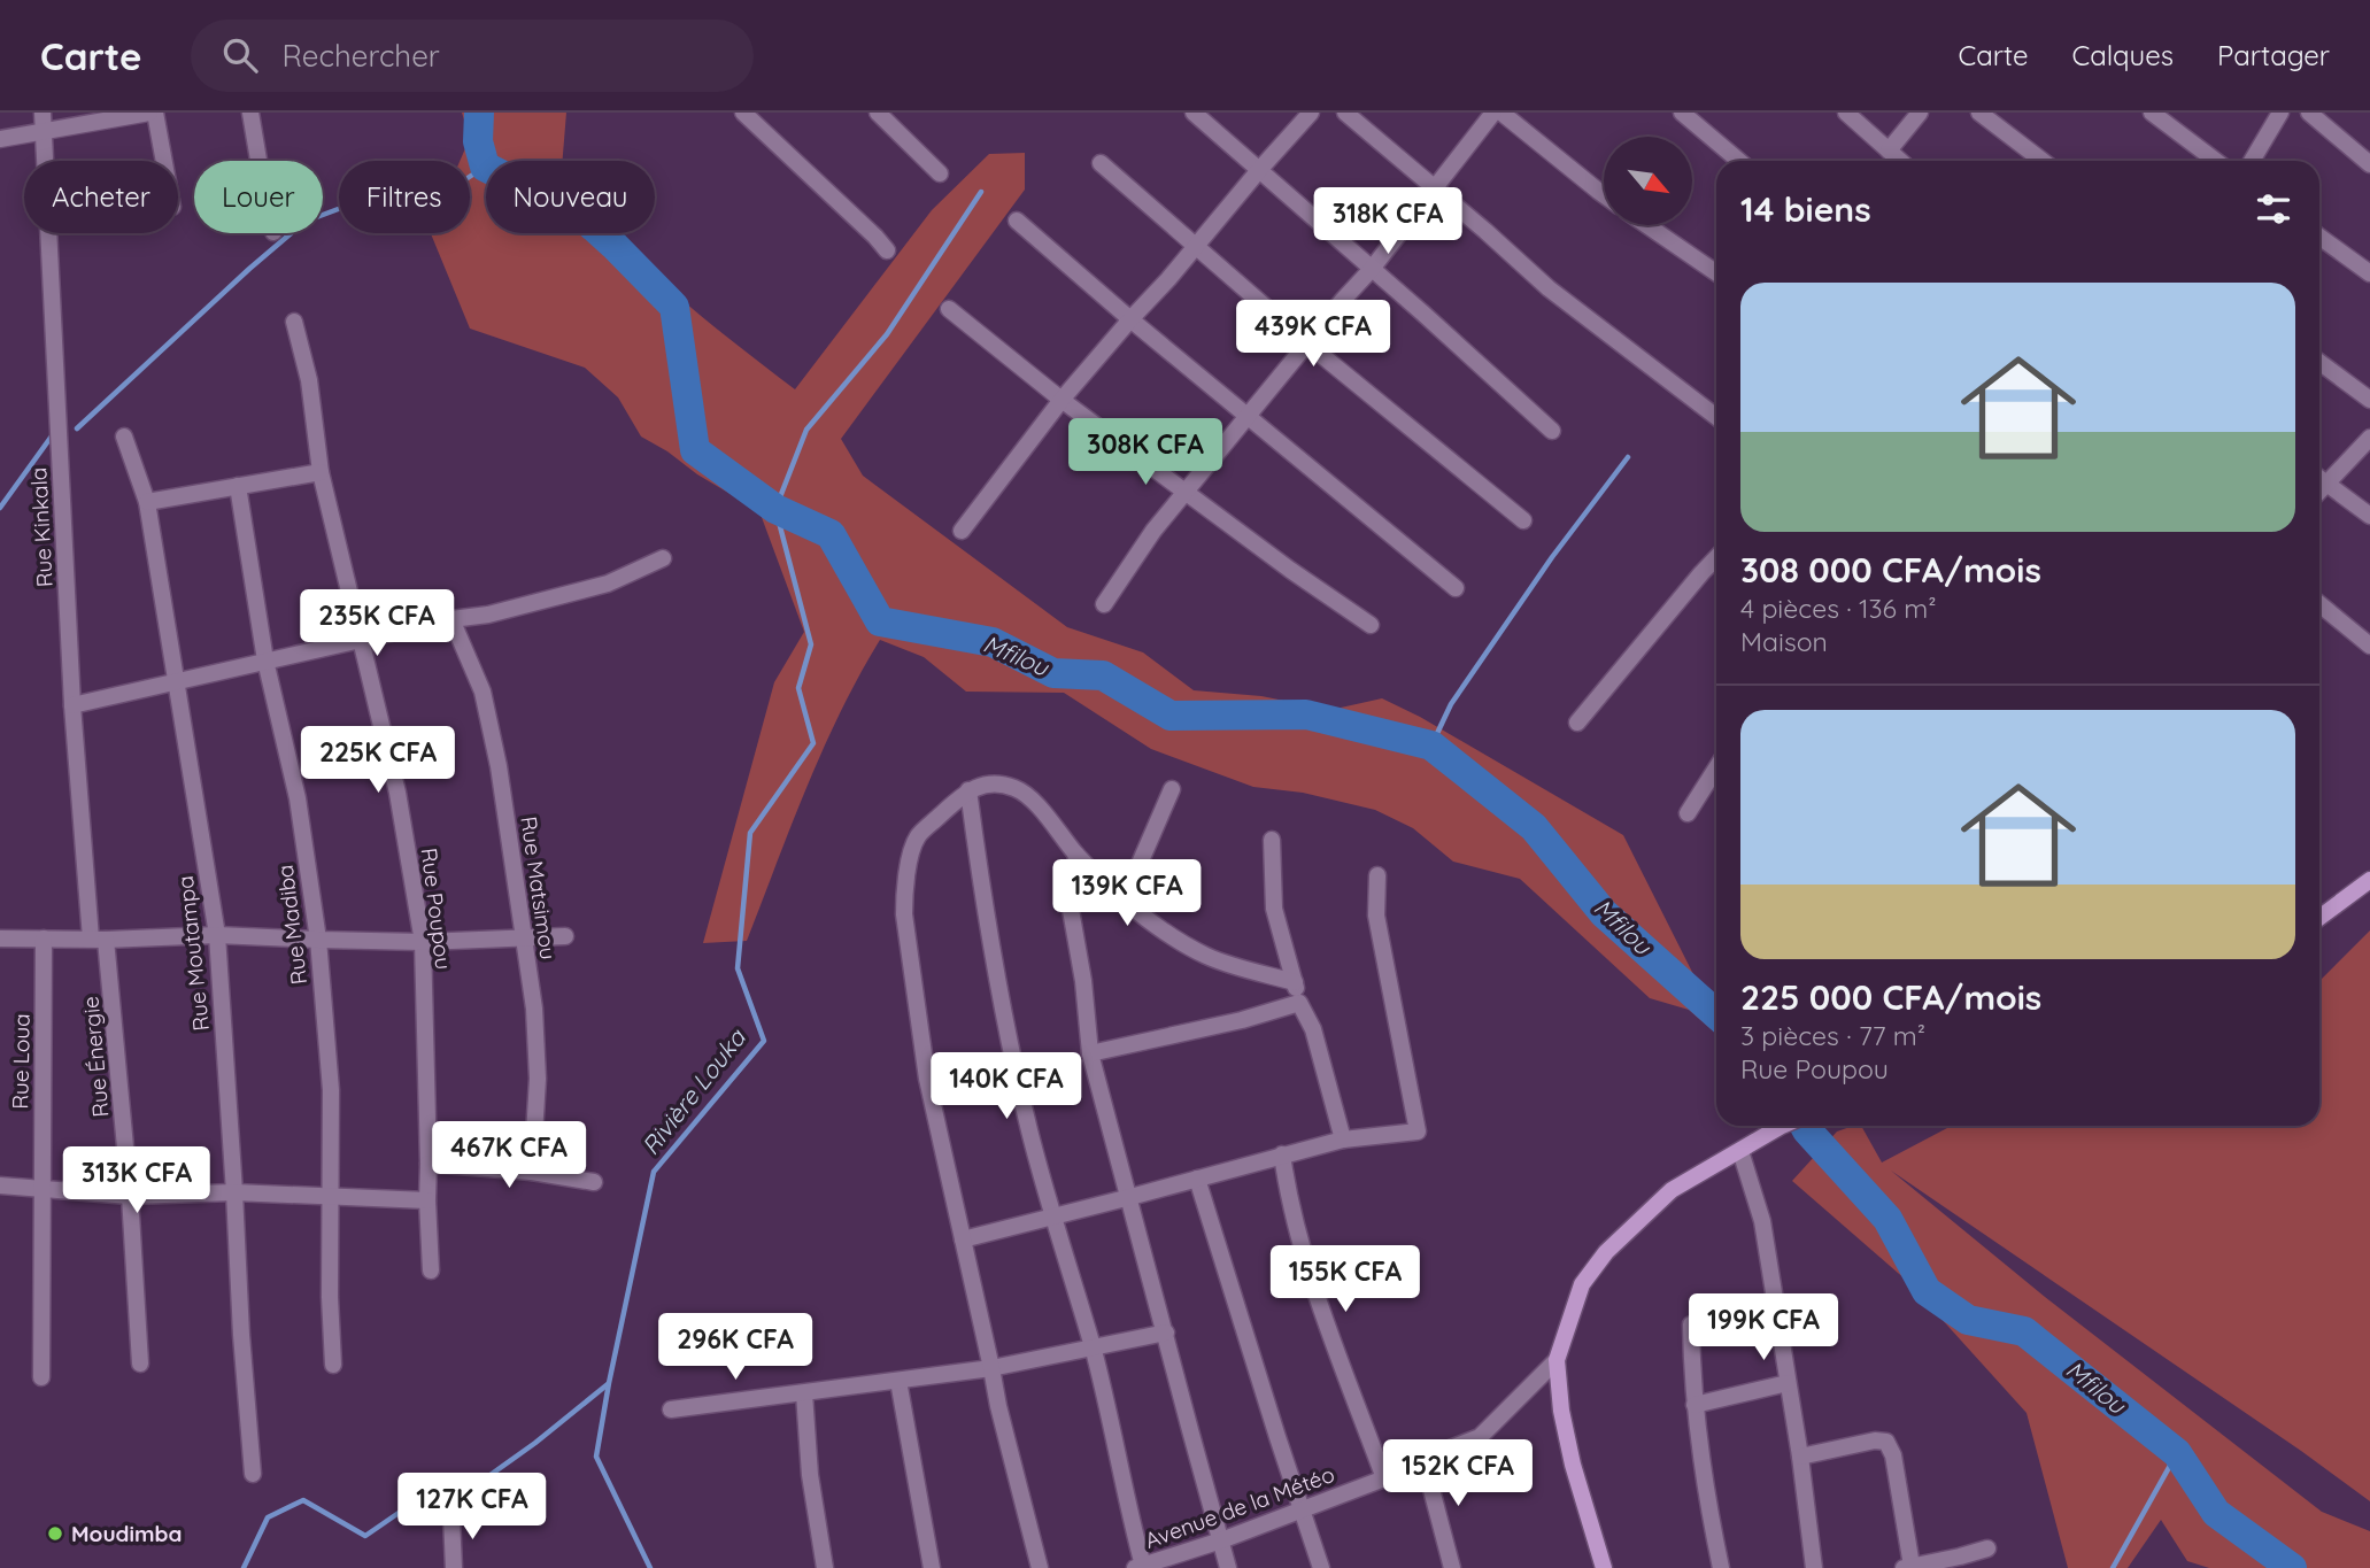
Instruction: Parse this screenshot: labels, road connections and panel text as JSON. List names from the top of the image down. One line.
{"streets":{"street":["Rue Kinkala","Rue Matsimou","Rue Poupou","Rue Madiba","Rue Moutampa","Rue Énergie","Rue Loua","Avenue de la Météo"]},"crossings":[["Rue Kinkala","Rue Énergie"]],"water":["Mfilou","Rivière Louka"],"places":["Moudimba"],"north":"bottom right","page":{"header":"Carte","search":"Rechercher","nav":["Carte","Calques","Partager"],"chip":["Acheter","Louer","Filtres","Nouveau"],"heading":"14 biens","price":["318K CFA","439K CFA","308K CFA","235K CFA","225K CFA","139K CFA","140K CFA","467K CFA","313K CFA","155K CFA","199K CFA","296K CFA","152K CFA","127K CFA"],"list":[{"name":"308 000 CFA/mois","note":"4 pièces · 136 m² · Maison"},{"name":"225 000 CFA/mois","note":"3 pièces · 77 m² · Rue Poupou"}]}}
